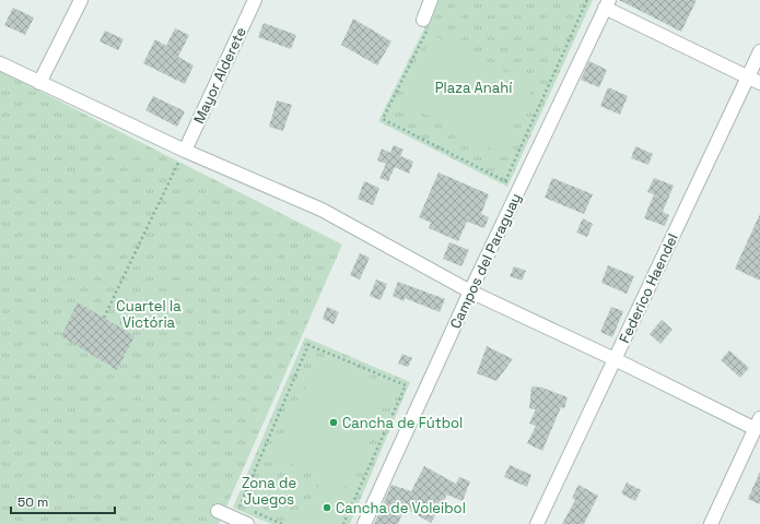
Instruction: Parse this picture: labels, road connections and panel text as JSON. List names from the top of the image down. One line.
{"streets":{"street":["Mayor Alderete","Campos del Paraguay","Federico Haendel"]},"parks":["Plaza Anahí","Cuartel la Victória","Zona de Juegos"],"places":["Cancha de Fútbol","Cancha de Voleibol"],"scale_bar":"50 m"}
